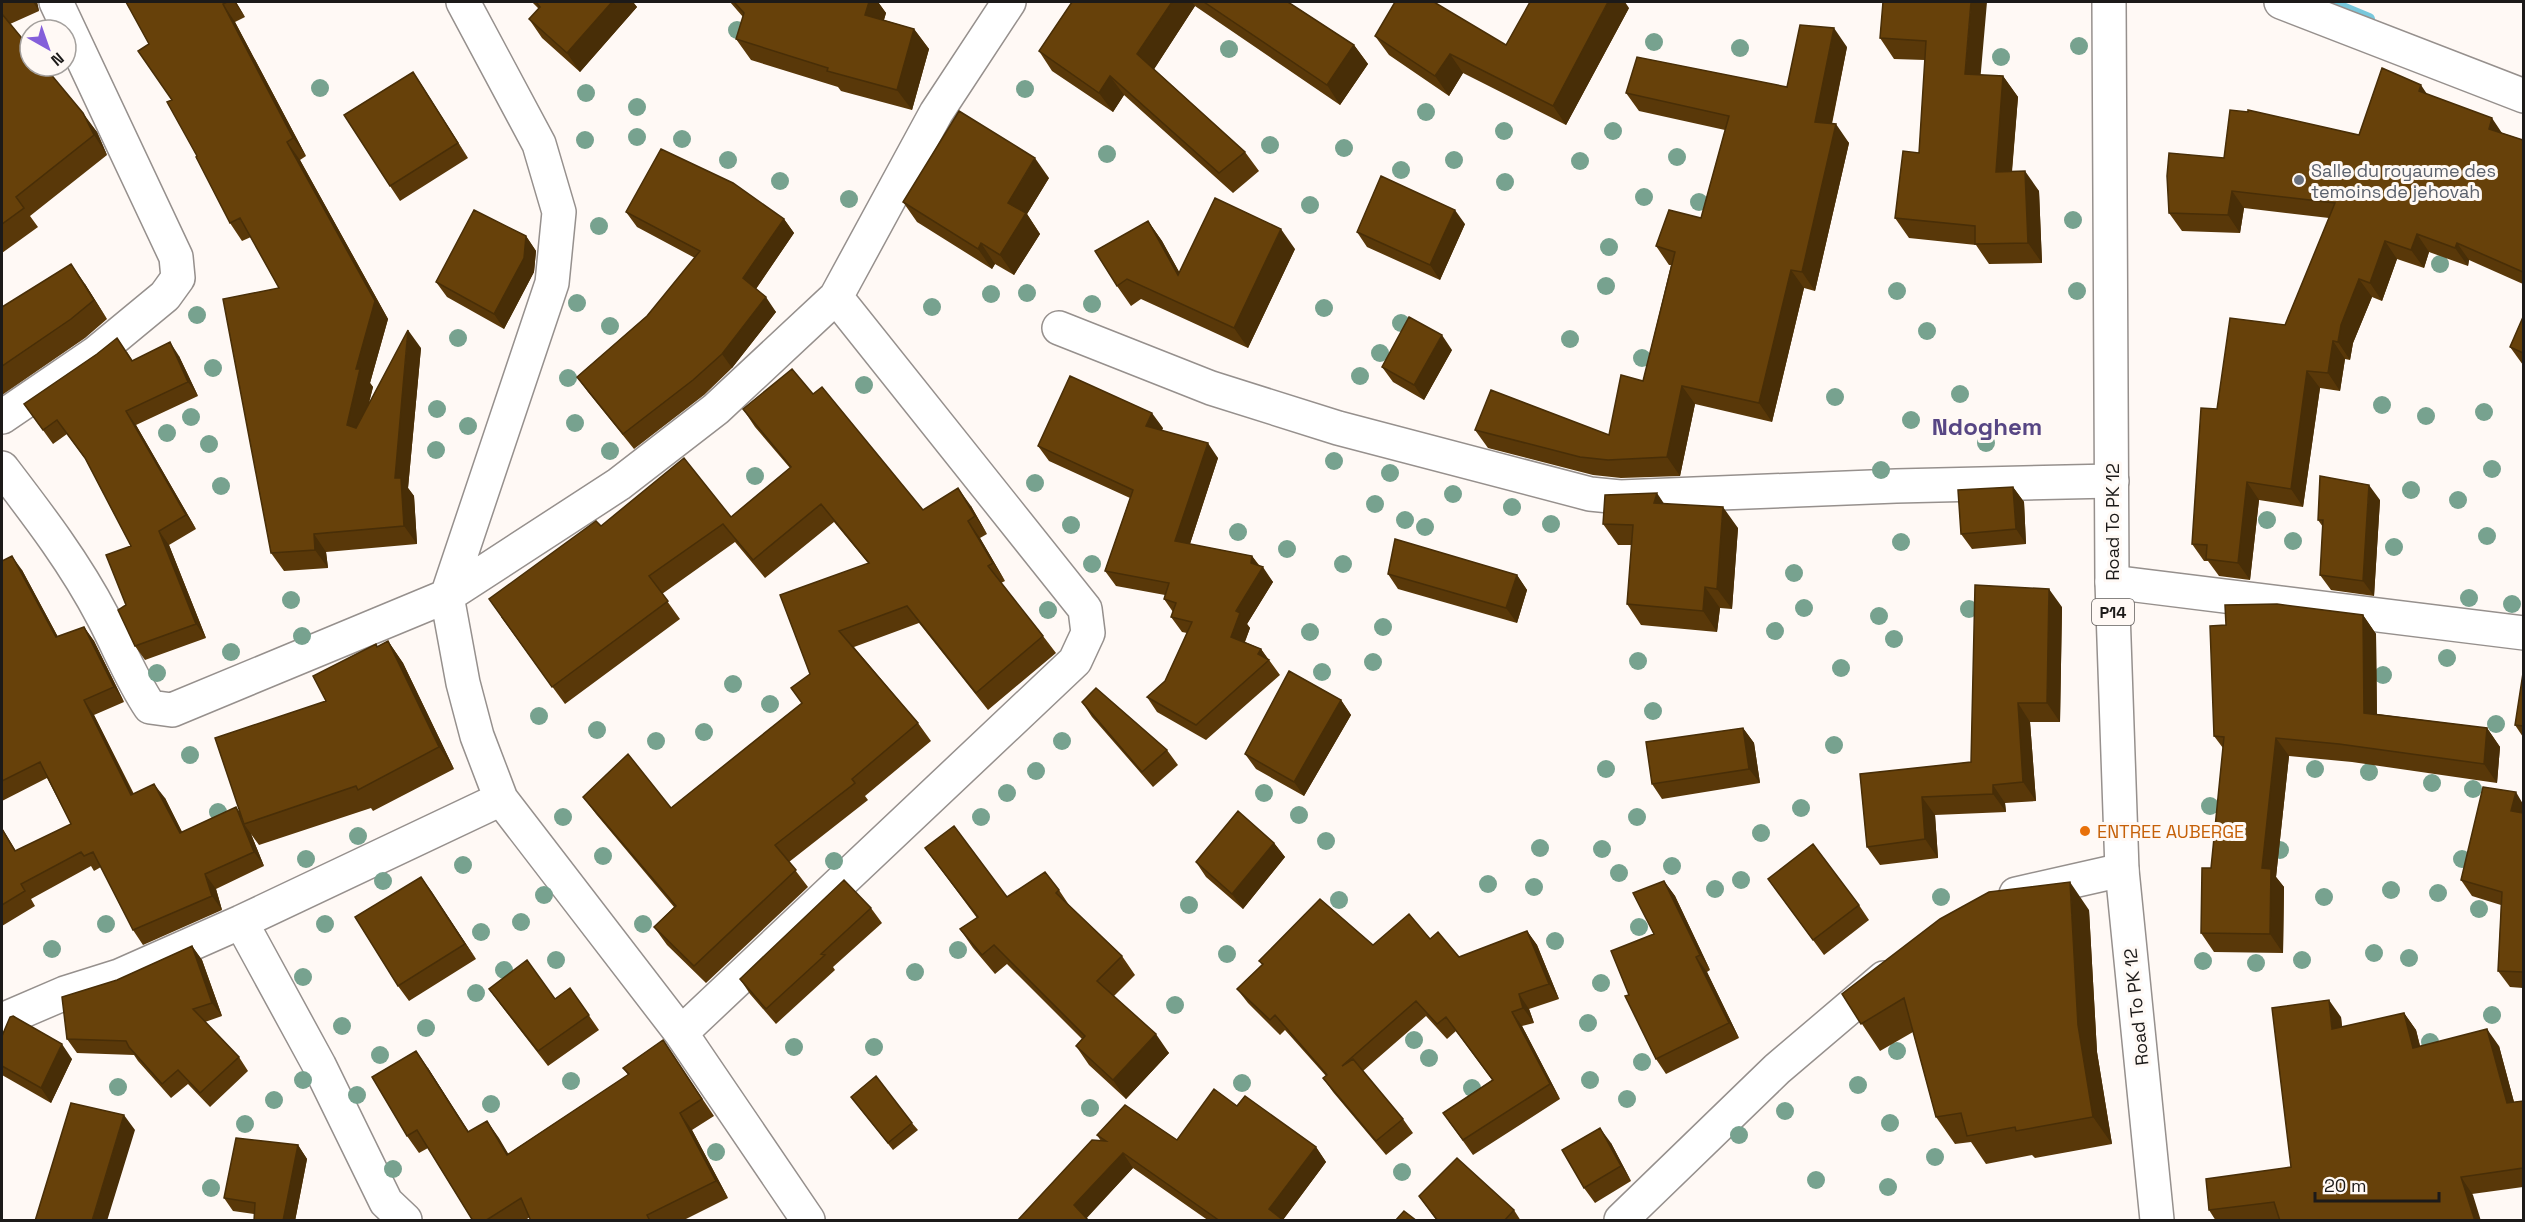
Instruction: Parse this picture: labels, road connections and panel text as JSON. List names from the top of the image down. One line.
{"streets":{"street":["Road To PK 12","P14"]},"districts":["Ndoghem"],"places":["Salle du royaume des temoins de jehovah","ENTREE AUBERGE"],"scale_bar":"20 m","north":"bottom right"}
